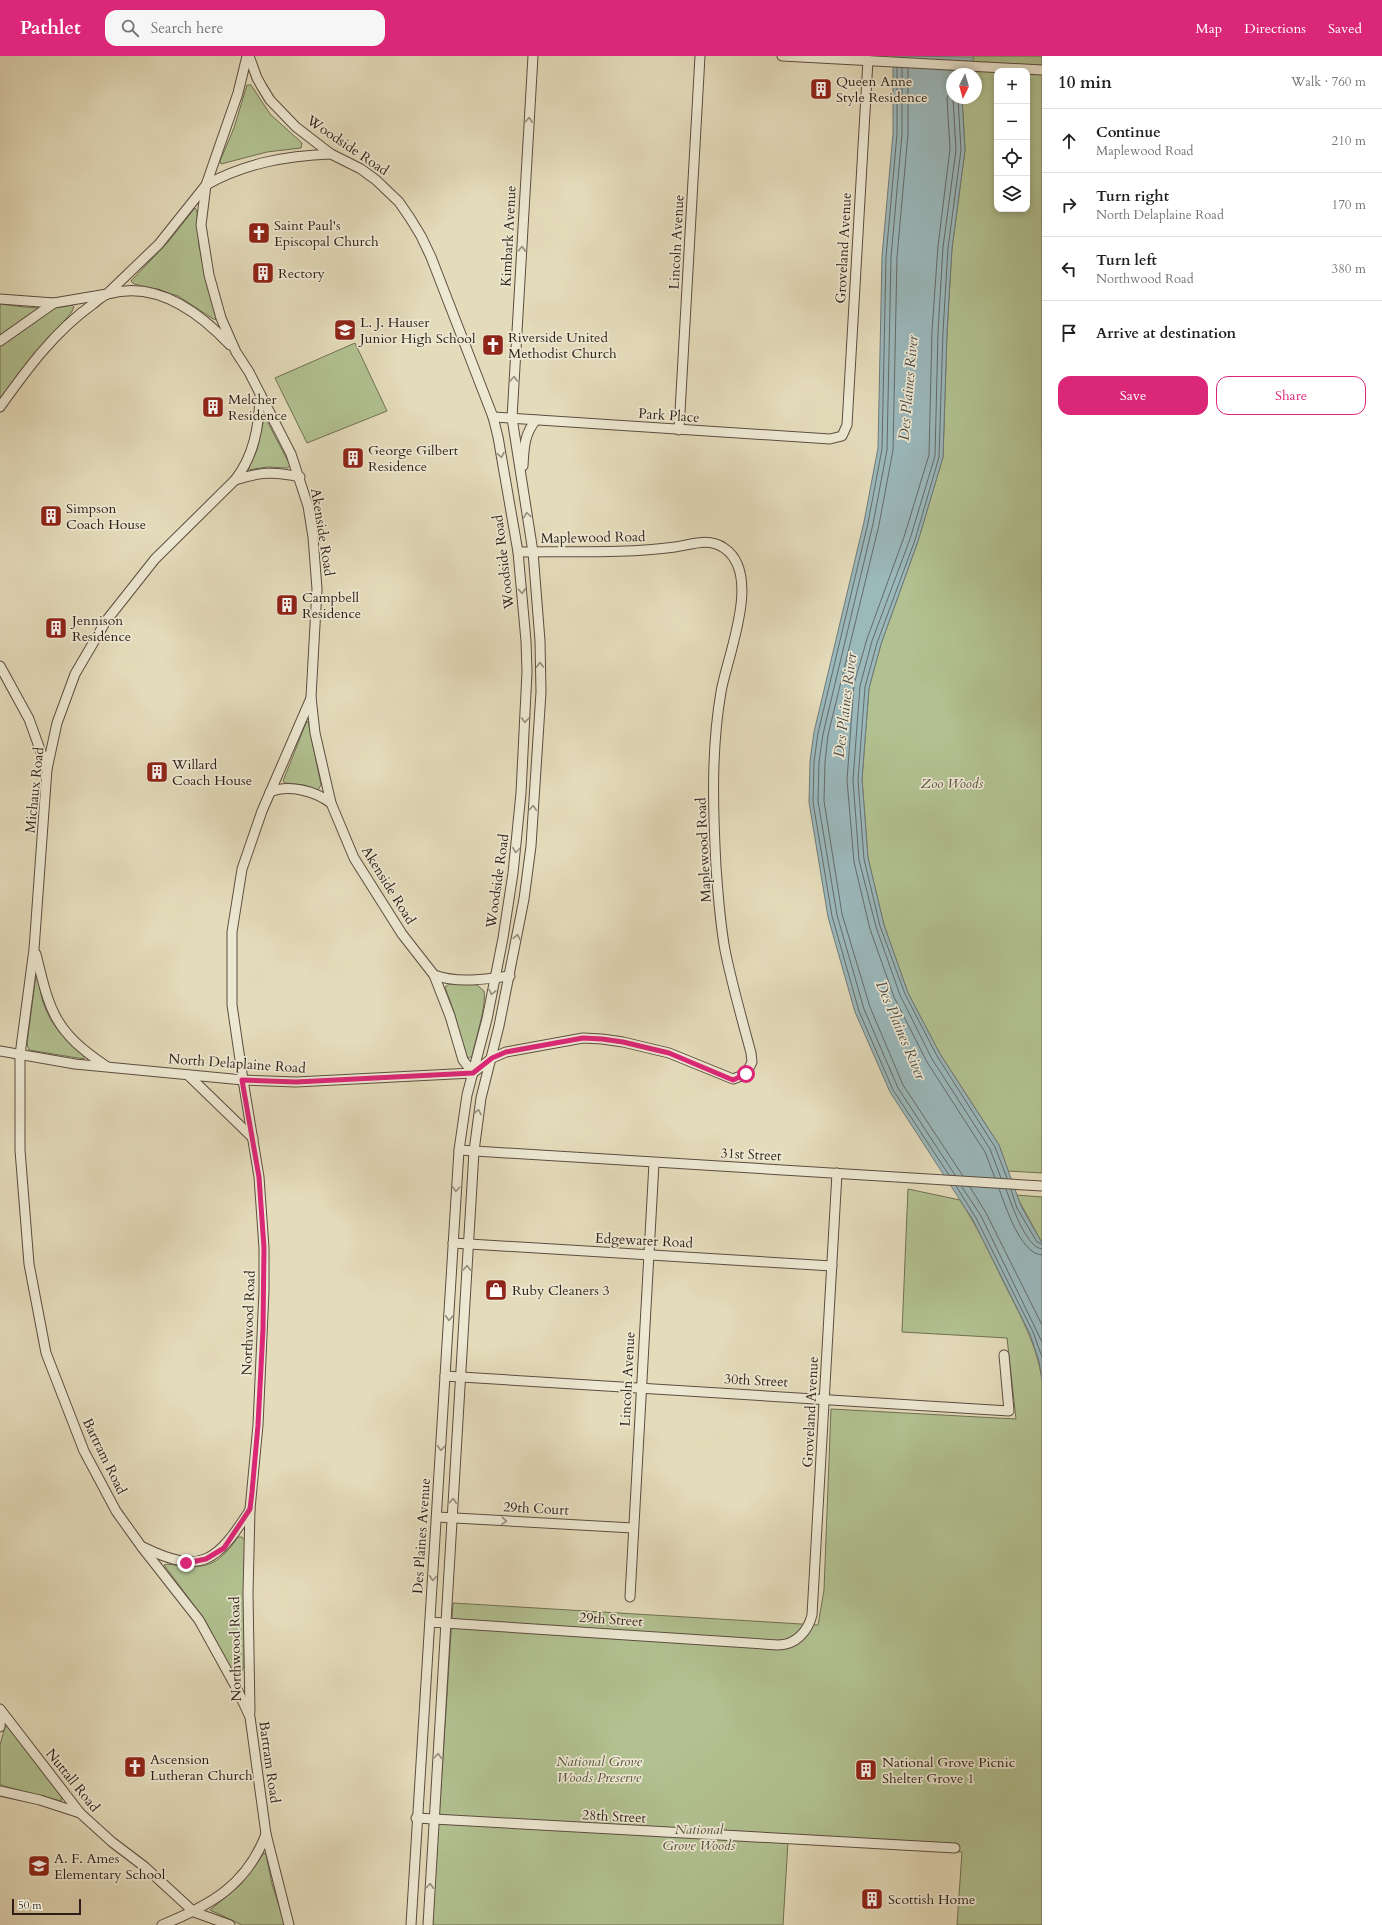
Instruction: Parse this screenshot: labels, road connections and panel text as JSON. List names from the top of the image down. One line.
{"streets":{"street":["Woodside Road","Kimbark Avenue","Lincoln Avenue","Groveland Avenue","Park Place","Akenside Road","Maplewood Road","Michaux Road","North Delaplaine Road","31st Street","Edgewater Road","Northwood Road","30th Street","Bartram Road","29th Court","Des Plaines Avenue","29th Street","Nuttall Road","28th Street"]},"crossings":[["Woodside Road","Kimbark Avenue"],["Woodside Road","Park Place"],["Woodside Road","Akenside Road"],["Woodside Road","Maplewood Road"],["Woodside Road","North Delaplaine Road"],["Woodside Road","31st Street"],["Woodside Road","Des Plaines Avenue"],["Kimbark Avenue","Park Place"],["Lincoln Avenue","Park Place"],["Lincoln Avenue","31st Street"],["Lincoln Avenue","Edgewater Road"],["Lincoln Avenue","30th Street"],["Lincoln Avenue","29th Court"],["Groveland Avenue","Park Place"],["Groveland Avenue","31st Street"],["Groveland Avenue","Edgewater Road"],["Groveland Avenue","30th Street"],["Groveland Avenue","29th Street"],["Akenside Road","Maplewood Road"],["Akenside Road","Michaux Road"],["Akenside Road","North Delaplaine Road"],["Akenside Road","Northwood Road"],["Maplewood Road","North Delaplaine Road"],["Michaux Road","North Delaplaine Road"],["Michaux Road","Bartram Road"],["North Delaplaine Road","Northwood Road"],["North Delaplaine Road","Bartram Road"],["31st Street","Des Plaines Avenue"],["Edgewater Road","Des Plaines Avenue"],["Northwood Road","Bartram Road"],["30th Street","Des Plaines Avenue"],["29th Court","Des Plaines Avenue"],["Des Plaines Avenue","29th Street"],["Des Plaines Avenue","28th Street"]],"one_way":["Kimbark Avenue","29th Court"],"water":["Des Plaines River"],"parks":["Zoo Woods","National Grove Woods Preserve","National Grove Woods"],"places":{"building":["Queen Anne Style Residence","Rectory","Melcher Residence","George Gilbert Residence","Simpson Coach House","Campbell Residence","Jennison Residence","Willard Coach House","National Grove Picnic Shelter Grove 1","Scottish Home"],"church":["Saint Paul's Episcopal Church","Riverside United Methodist Church","Ascension Lutheran Church"],"school or university":["L. J. Hauser Junior High School","A. F. Ames Elementary School"],"shop":["Ruby Cleaners 3"]},"scale_bar":"50 m","north":"bottom","page":{"header":"Pathlet","search":"Search here","nav":["Map","Directions","Saved"],"heading":["10 min","Walk · 760 m"],"map_buttons":["+","−"],"list":[["Continue","Maplewood Road","210 m"],["Turn right","North Delaplaine Road","170 m"],["Turn left","Northwood Road","380 m"],"Arrive at destination"],"buttons":["Save","Share"],"scale":"50 m"}}
